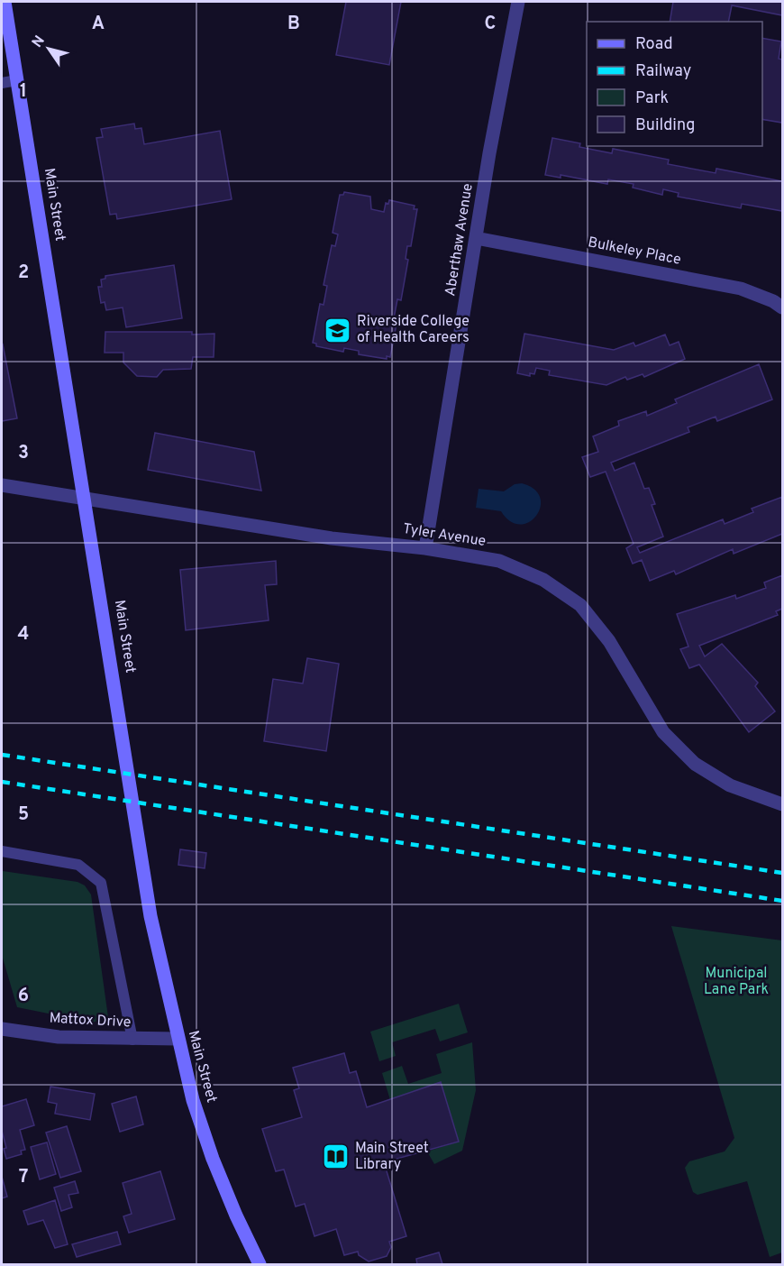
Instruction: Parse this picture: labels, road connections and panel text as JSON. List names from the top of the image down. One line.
{"streets":{"main road":["Main Street"],"street":["Aberthaw Avenue","Bulkeley Place","Tyler Avenue","Mattox Drive"]},"crossings":[["Main Street","Tyler Avenue"],["Main Street","Mattox Drive"],["Aberthaw Avenue","Bulkeley Place"],["Aberthaw Avenue","Tyler Avenue"]],"parks":["Municipal Lane Park"],"places":{"school or university":["Riverside College of Health Careers"],"library":["Main Street Library"]},"legend":["Road","Railway","Park","Building"],"north":"top left","grid":{"columns":["A","B","C"],"rows":["1","2","3","4","5","6","7"]}}
